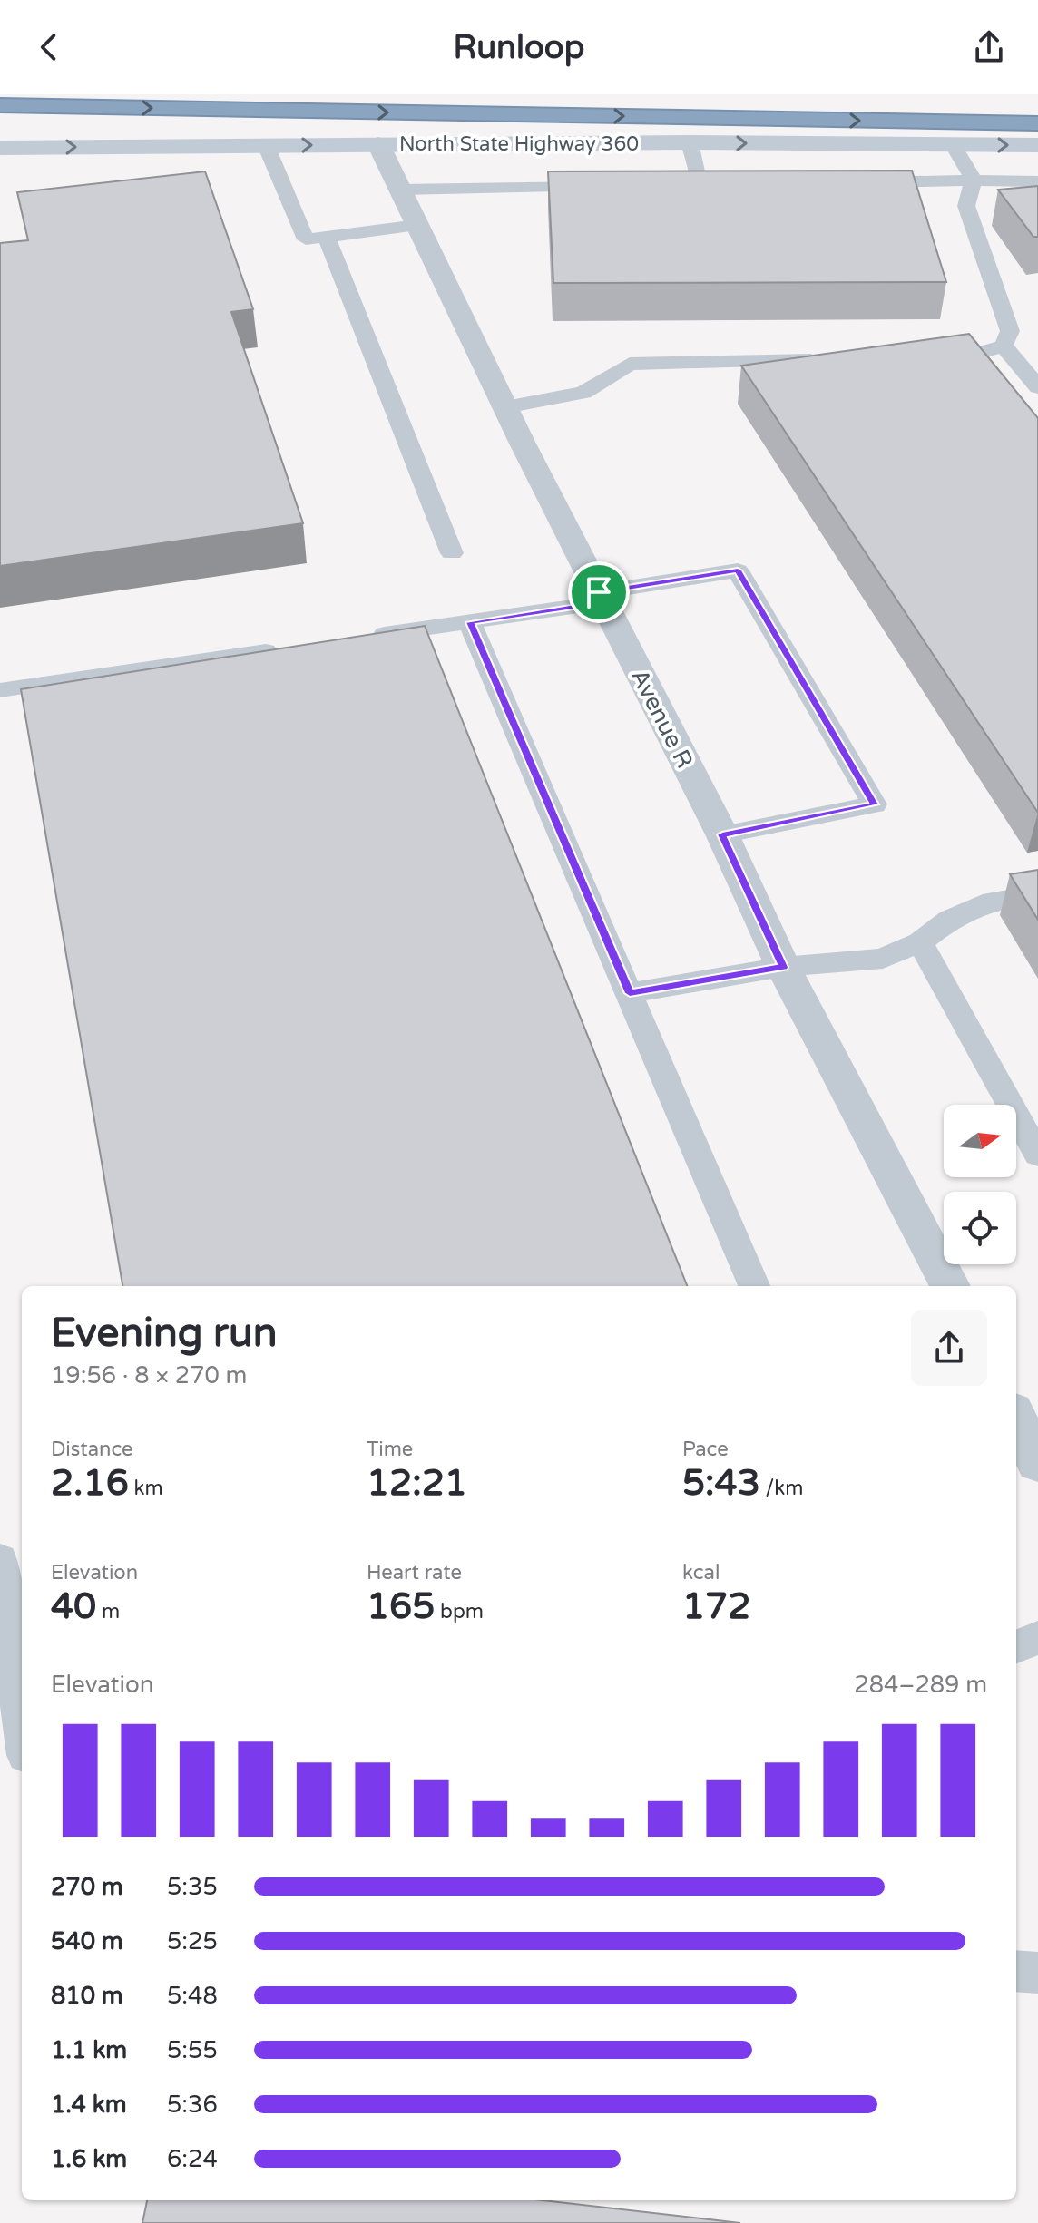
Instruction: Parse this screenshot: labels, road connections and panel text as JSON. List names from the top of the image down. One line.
{"streets":{"main road":["North State Highway 360"],"street":["Avenue R"]},"crossings":[["North State Highway 360","Avenue R"]],"one_way":["North State Highway 360"],"north":"right","page":{"header":"Runloop","heading":["Evening run","19:56 · 8 × 270 m"],"stats":[["Distance","2.16 km"],["Time","12:21"],["Pace","5:43 /km"],["Elevation","40 m"],["Heart rate","165 bpm"],["kcal","172"]],"chart":["Elevation","284–289 m"],"list":[{"name":"270 m","note":"5:35"},{"name":"540 m","note":"5:25"},{"name":"810 m","note":"5:48"},{"name":"1.1 km","note":"5:55"},{"name":"1.4 km","note":"5:36"},{"name":"1.6 km","note":"6:24"}]}}
